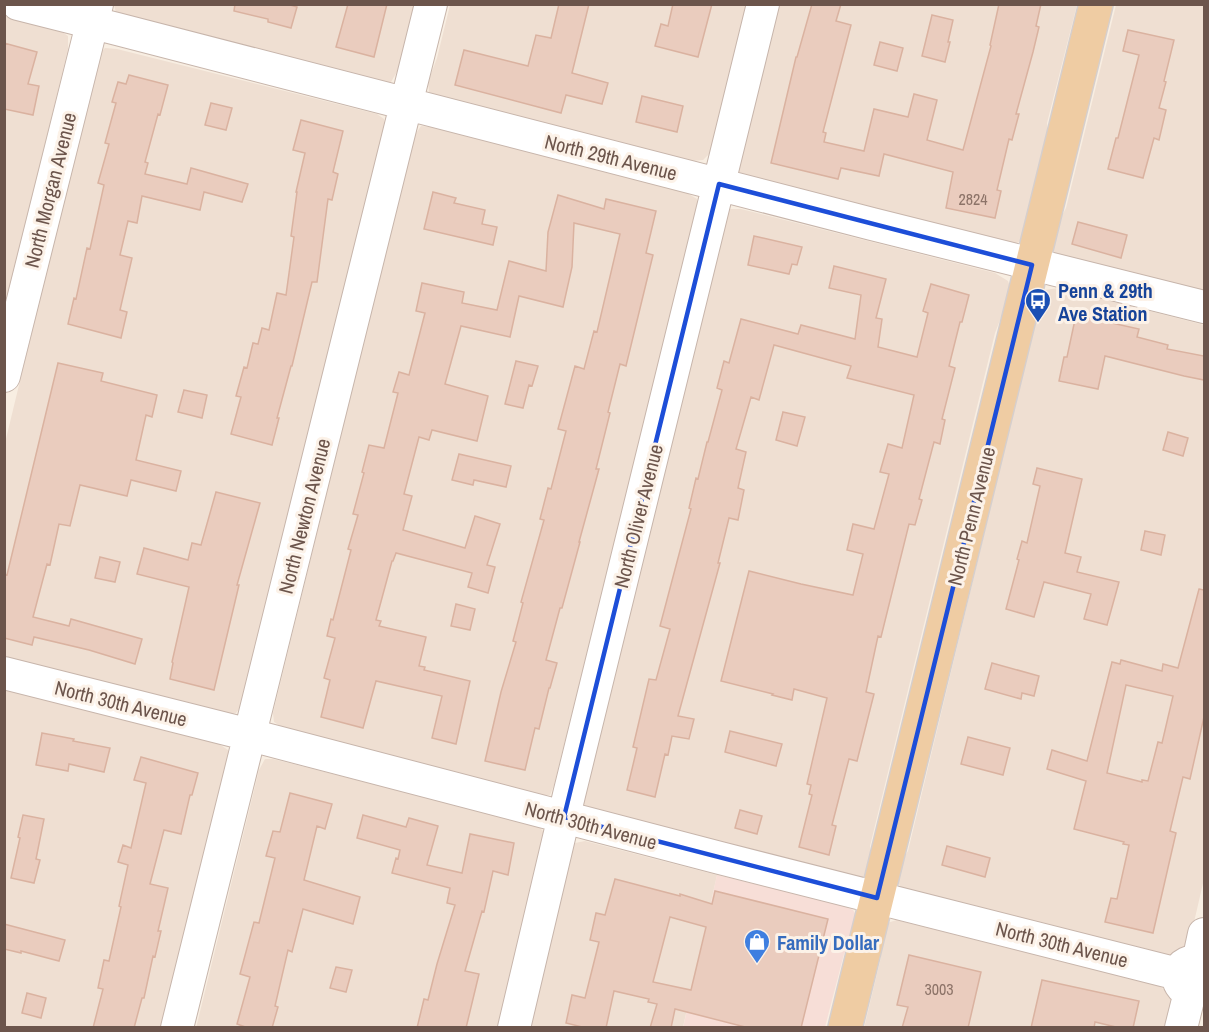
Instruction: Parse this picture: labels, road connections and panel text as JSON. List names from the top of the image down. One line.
{"streets":{"main road":["North Penn Avenue"],"street":["North 29th Avenue","North Morgan Avenue","North Newton Avenue","North Oliver Avenue","North 30th Avenue"]},"crossings":[["North 29th Avenue","North Morgan Avenue"],["North 29th Avenue","North Newton Avenue"],["North 29th Avenue","North Oliver Avenue"],["North 29th Avenue","North Penn Avenue"],["North Newton Avenue","North 30th Avenue"],["North Oliver Avenue","North 30th Avenue"],["North Penn Avenue","North 30th Avenue"]],"places":{"bus stop":["Penn & 29th Ave Station"],"shop":["Family Dollar"]},"house_numbers":["2824","3003"]}
